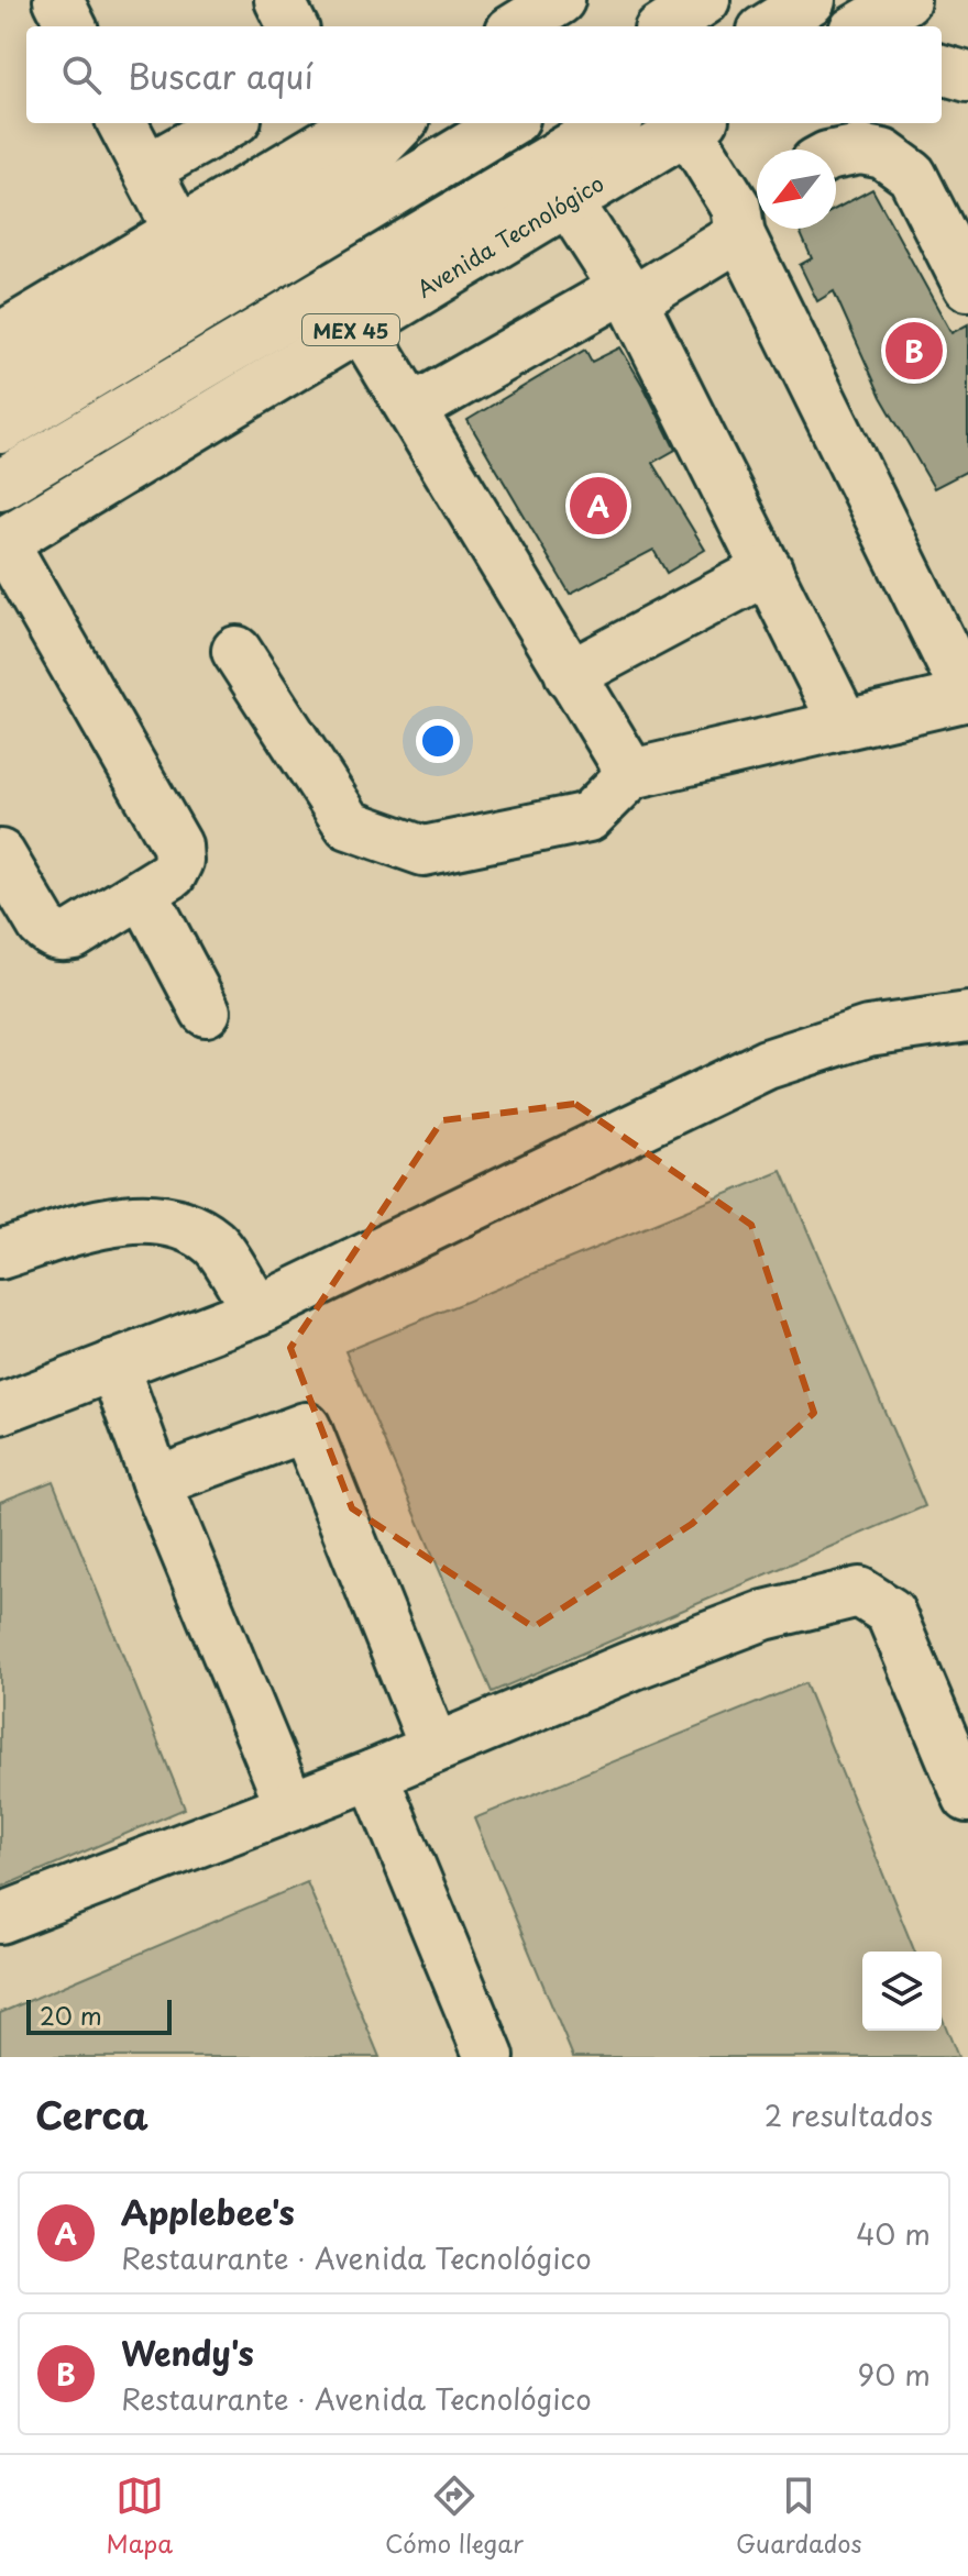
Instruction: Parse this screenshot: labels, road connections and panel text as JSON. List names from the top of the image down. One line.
{"streets":{"main road":["Avenida Tecnológico","MEX 45"]},"scale_bar":"20 m","north":"bottom left","page":{"search":"Buscar aquí","pins":["B","A"],"scale":"20 m","heading":["Cerca","2 resultados"],"list":[{"mark":"A","name":"Applebee's","note":"Restaurante · Avenida Tecnológico","value":"40 m"},{"mark":"B","name":"Wendy's","note":"Restaurante · Avenida Tecnológico","value":"90 m"}],"nav":["Mapa","Cómo llegar","Guardados"]}}
